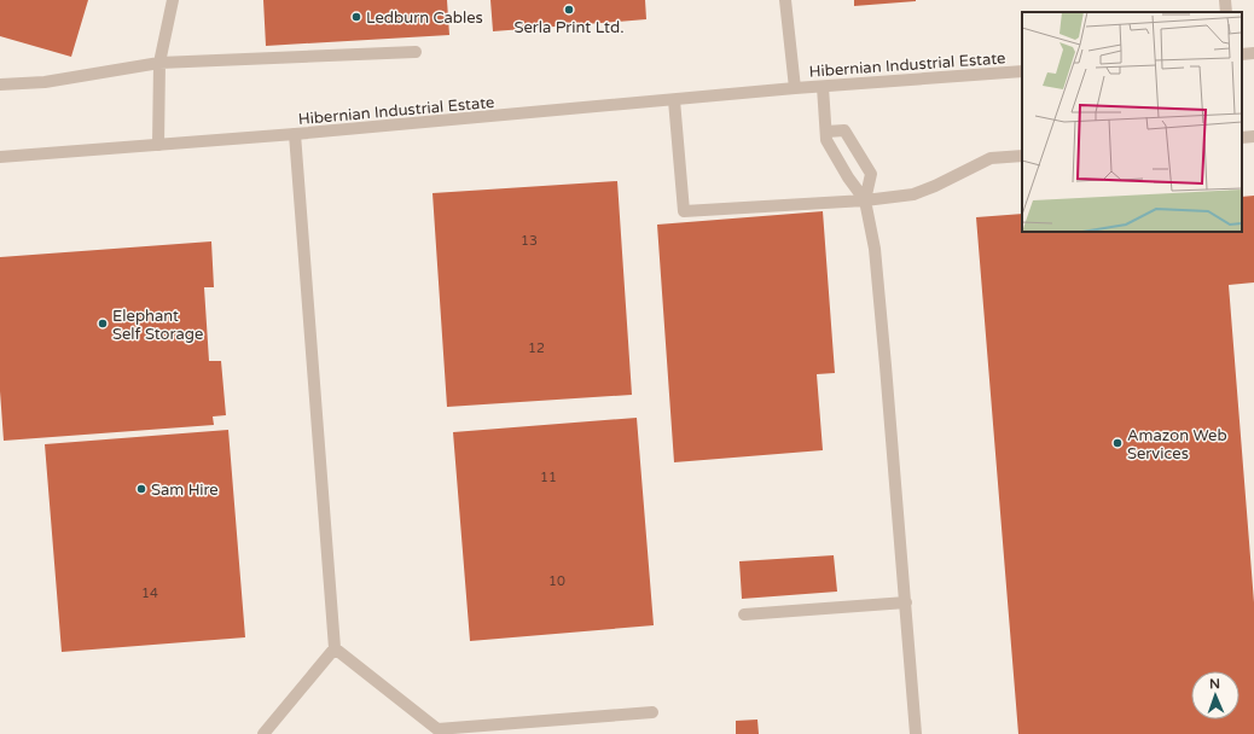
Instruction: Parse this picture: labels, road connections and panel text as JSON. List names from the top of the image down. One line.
{"streets":{"street":["Hibernian Industrial Estate"]},"places":["Serla Print Ltd.","Ledburn Cables","Elephant Self Storage","Amazon Web Services","Sam Hire"],"house_numbers":["13","12","11","10","14"],"north":"top"}
